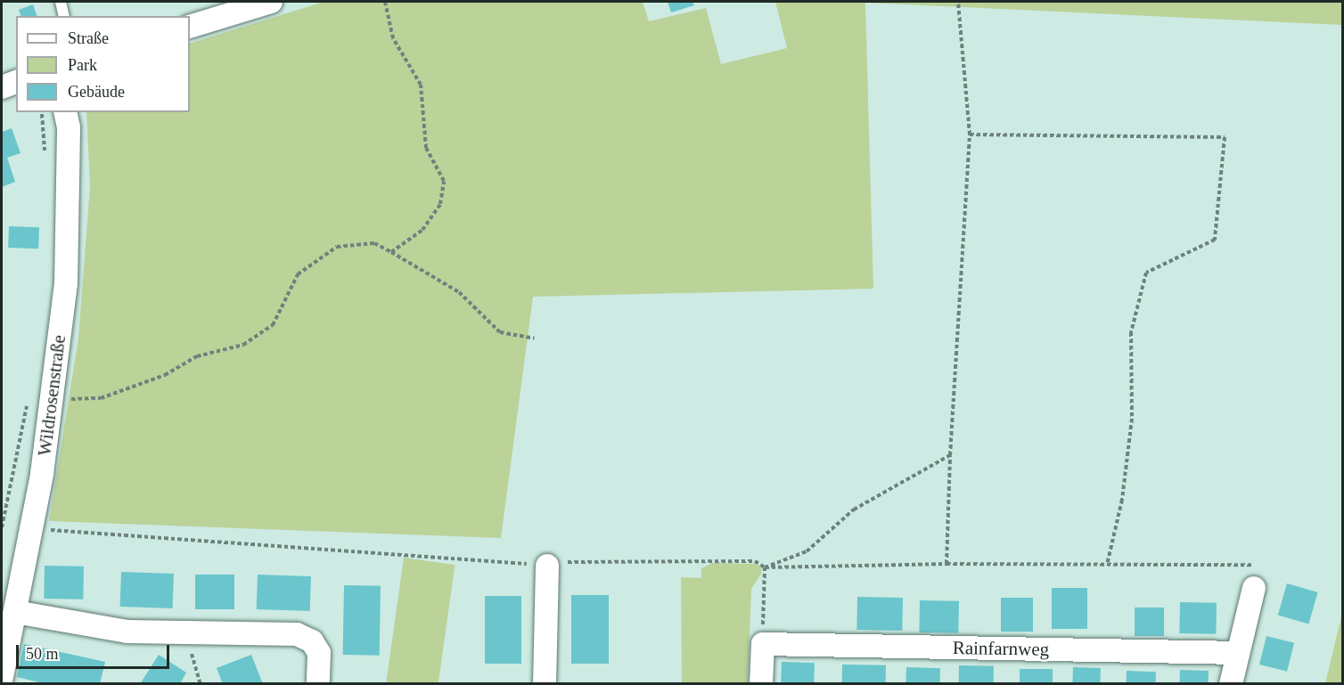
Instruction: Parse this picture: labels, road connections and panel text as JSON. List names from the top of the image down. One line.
{"streets":{"street":["Wildrosenstraße","Rainfarnweg"]},"legend":["Straße","Park","Gebäude"],"scale_bar":"50 m"}
